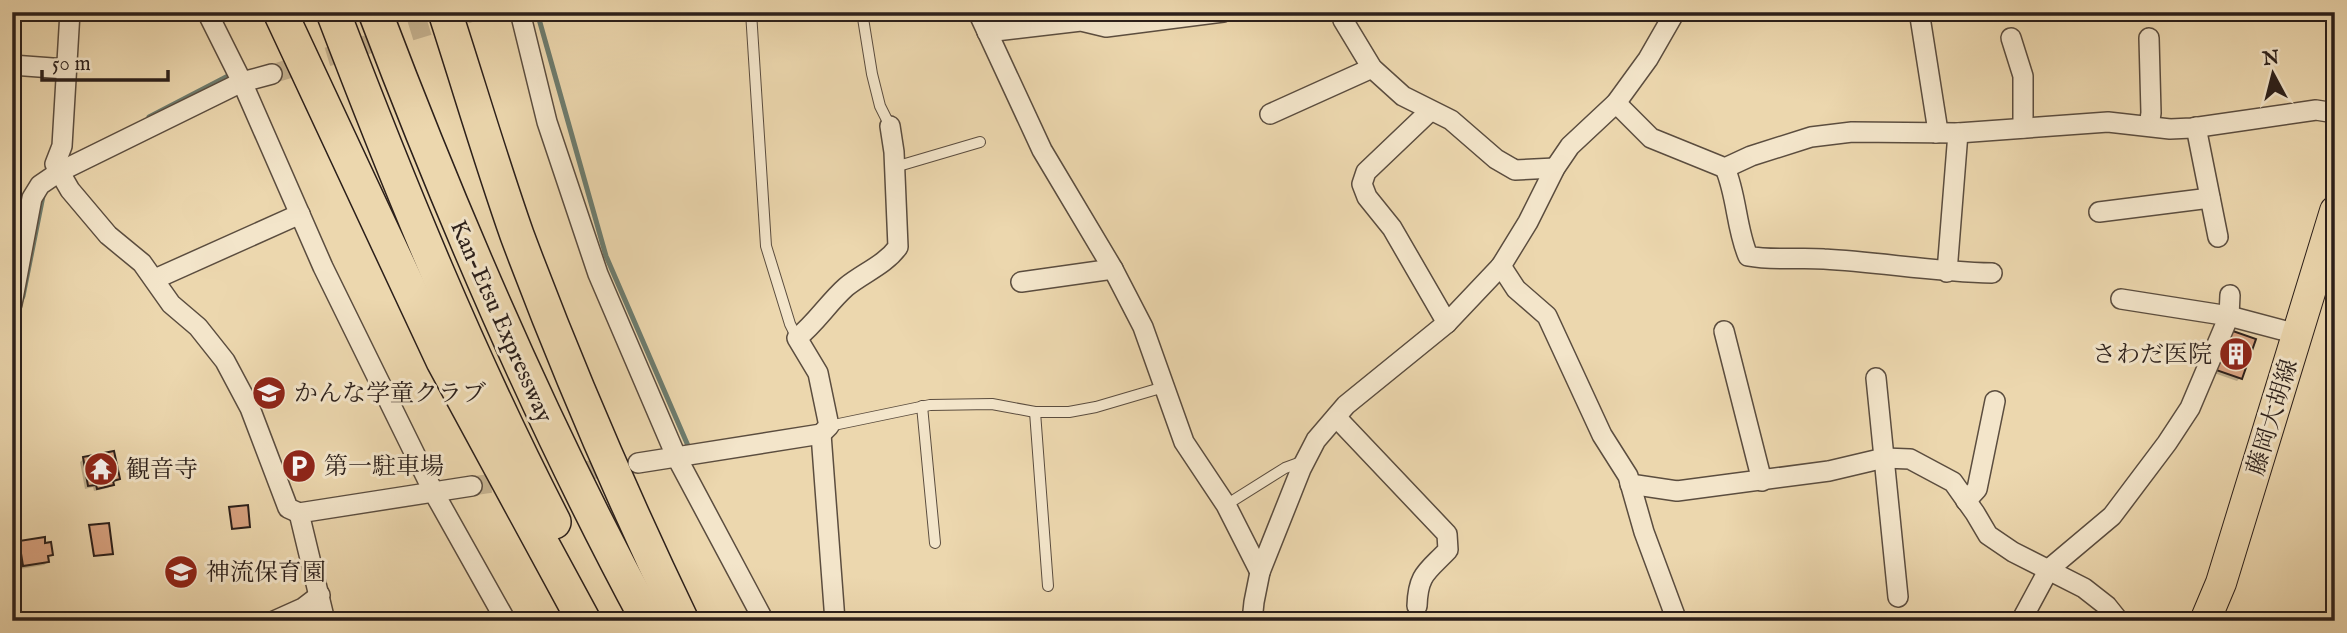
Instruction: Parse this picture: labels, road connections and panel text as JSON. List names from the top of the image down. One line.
{"streets":{"highway":["Kan-Etsu Expressway"],"main road":["藤岡大胡線"]},"places":{"building":["さわだ医院"],"school or university":["かんな学童クラブ","神流保育園"],"parking":["第一駐車場"],"temple":["観音寺"]},"scale_bar":"50 m","north":"top"}
